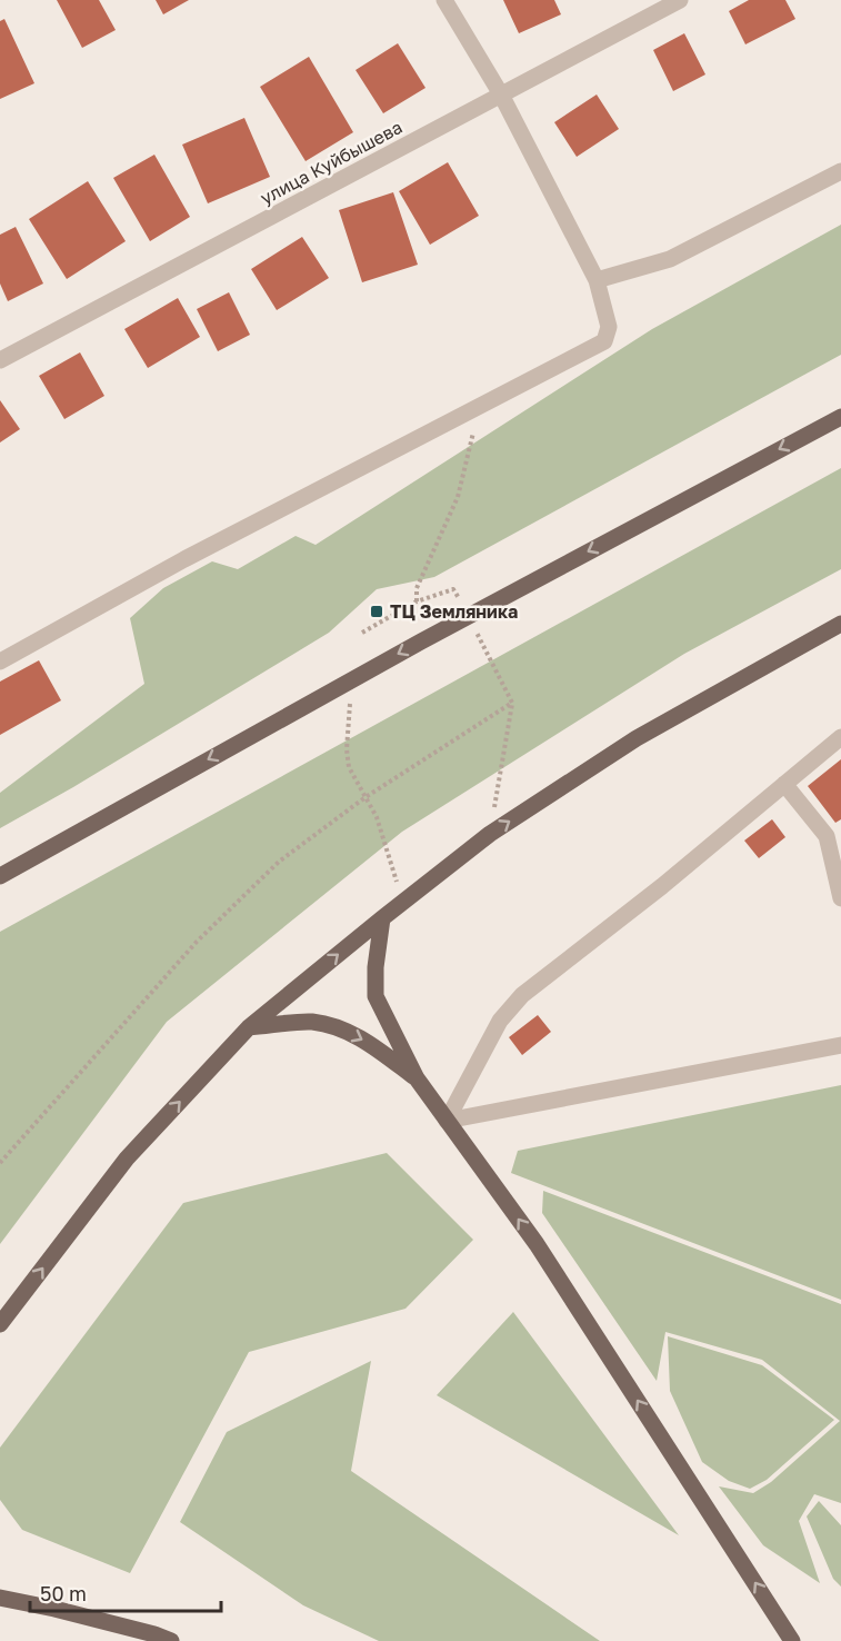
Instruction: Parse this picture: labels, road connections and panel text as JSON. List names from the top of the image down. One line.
{"streets":{"street":["улица Куйбышева"]},"places":{"transit":["ТЦ Земляника"]},"scale_bar":"50 m"}
